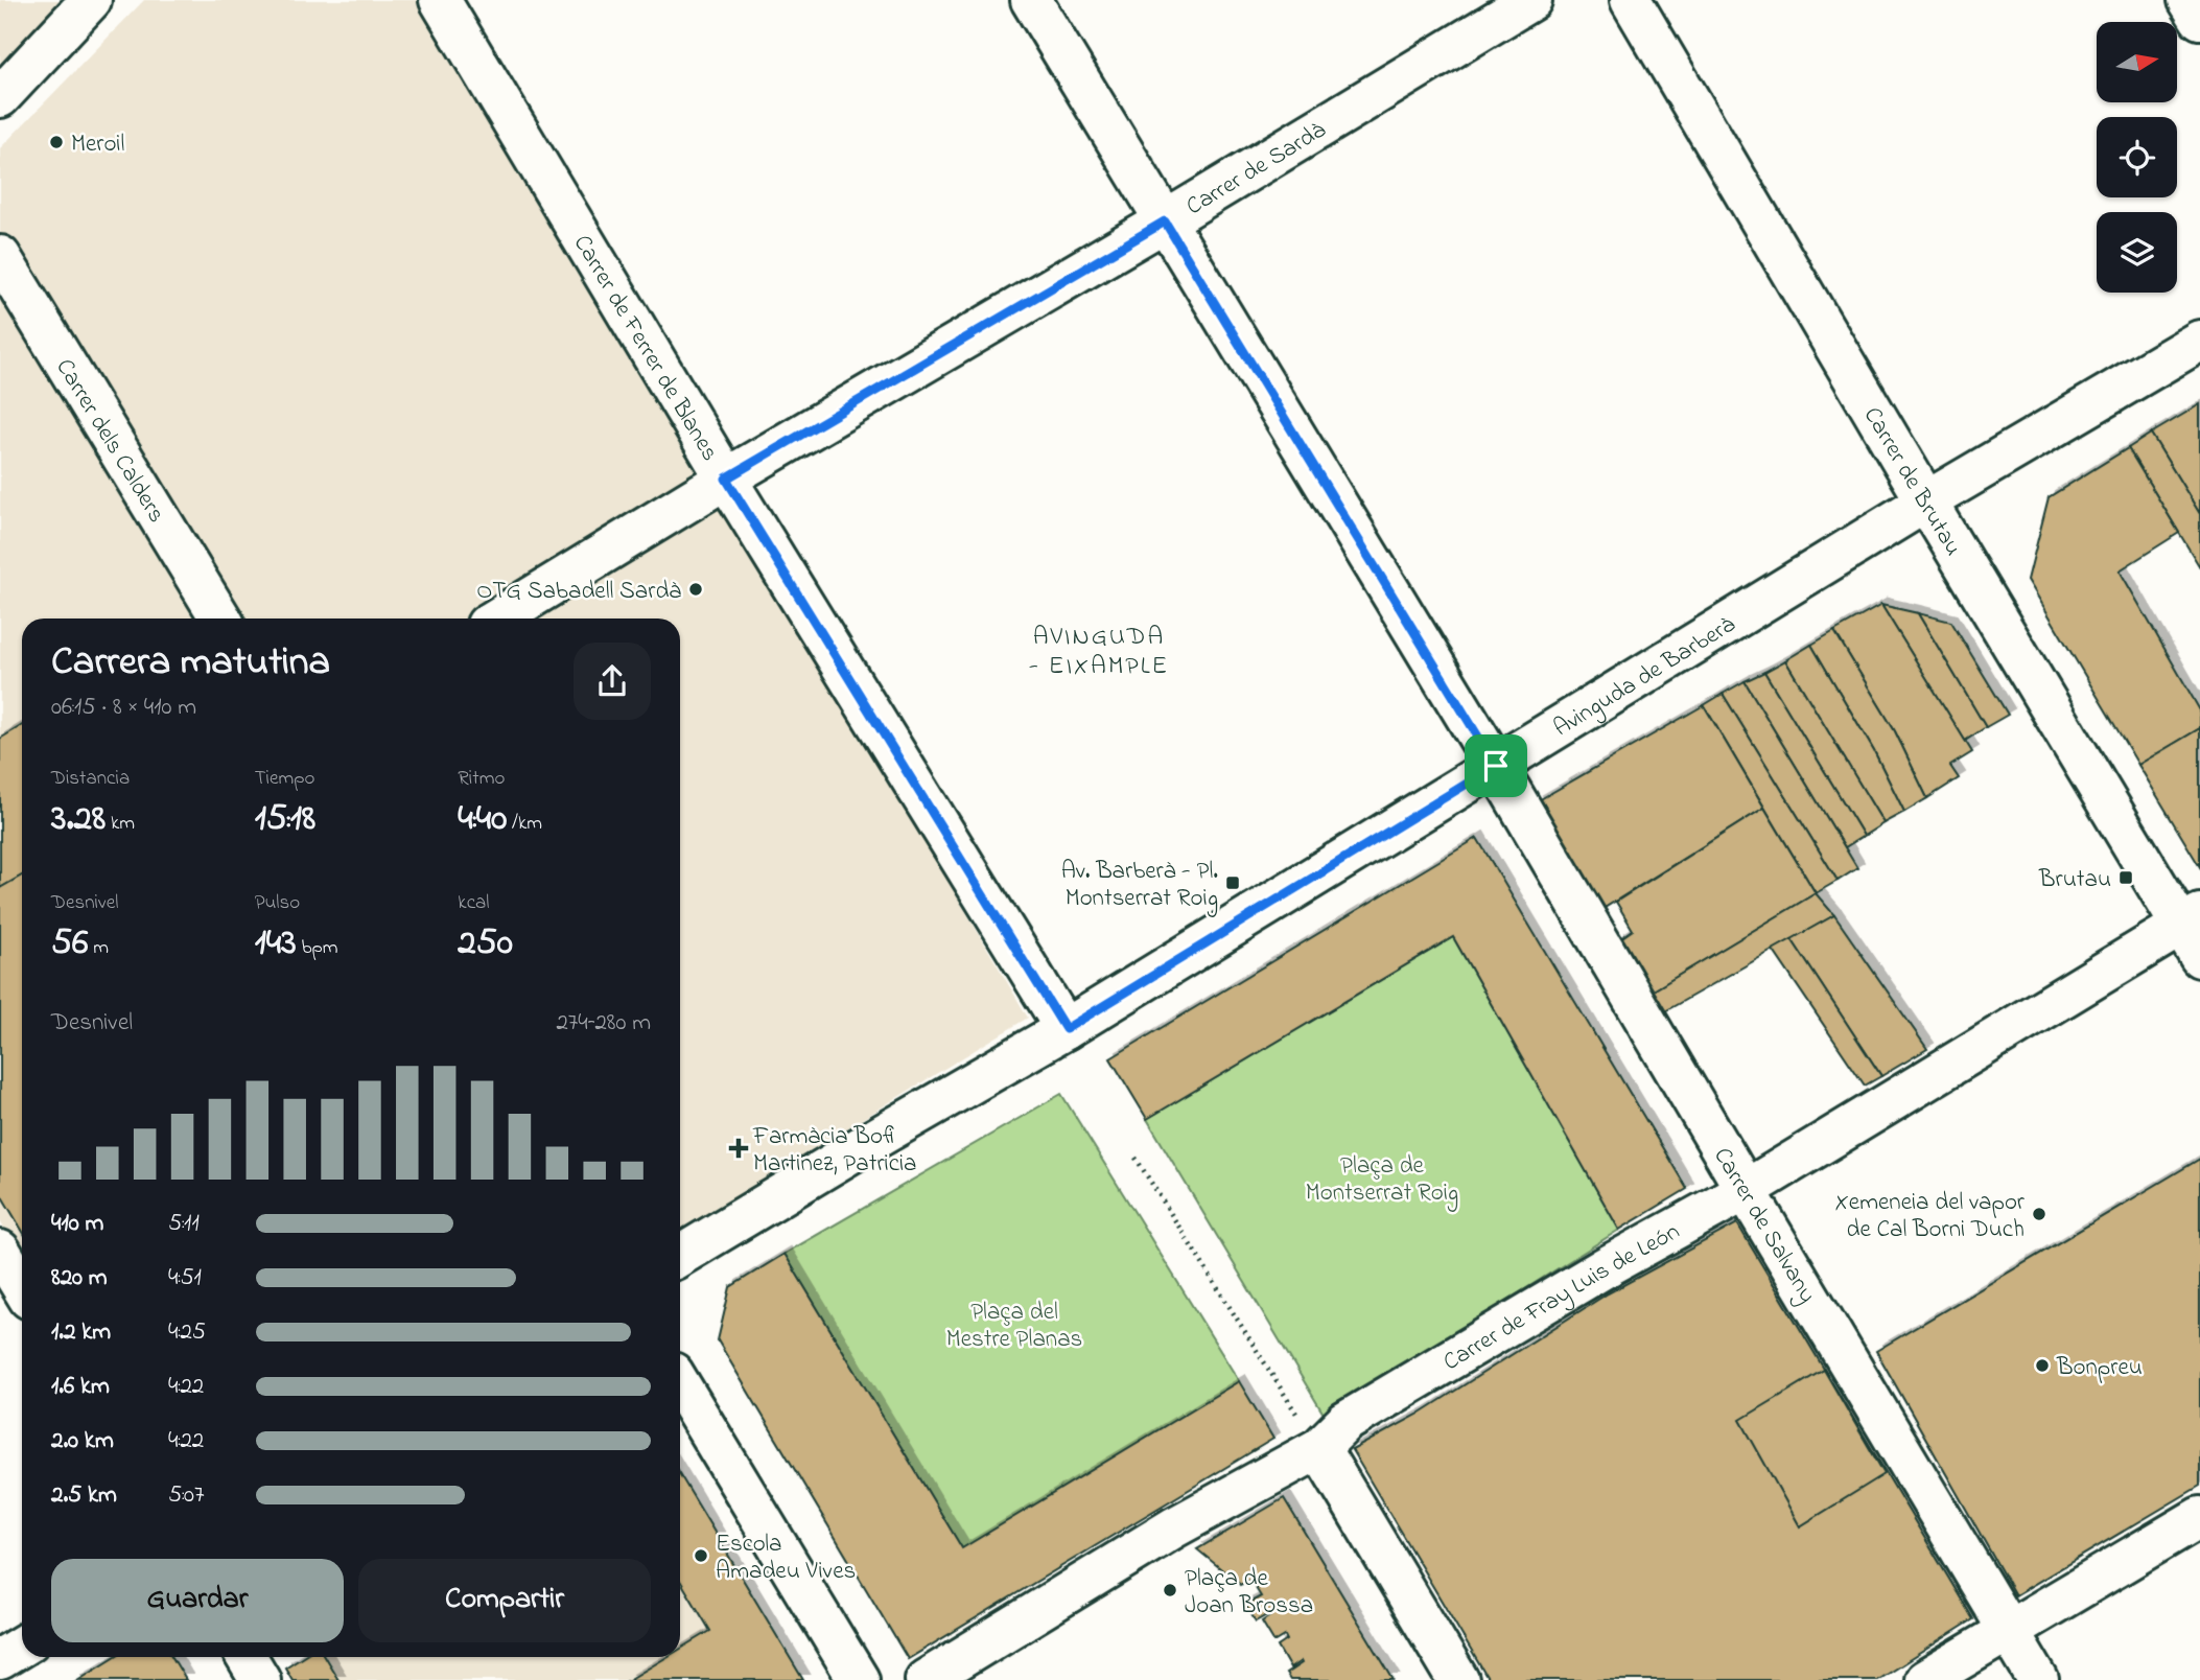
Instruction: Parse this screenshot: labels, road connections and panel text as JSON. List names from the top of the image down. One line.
{"streets":{"street":["Carrer de Sardà","Carrer de Ferrer de Blanes","Carrer dels Calders","Carrer de Brutau","Avinguda de Barberà","Carrer de Salvany","Carrer de Fray Luis de León"]},"crossings":[["Carrer de Sardà","Carrer de Ferrer de Blanes"],["Carrer de Sardà","Carrer de Salvany"],["Carrer de Ferrer de Blanes","Avinguda de Barberà"],["Carrer de Brutau","Avinguda de Barberà"],["Carrer de Brutau","Carrer de Fray Luis de León"],["Avinguda de Barberà","Carrer de Salvany"],["Carrer de Salvany","Carrer de Fray Luis de León"]],"districts":["AVINGUDA - EIXAMPLE"],"parks":["Plaça de Montserrat Roig","Plaça del Mestre Planas"],"places":{"other":["Meroil","OTG Sabadell Sardà","Xemeneia del vapor de Cal Borni Duch","Bonpreu","Escola Amadeu Vives","Plaça de Joan Brossa"],"transit":["Brutau","Av. Barberà - Pl. Montserrat Roig"],"health":["Farmàcia Bofi Martinez, Patricia"]},"north":"right","page":{"heading":["Carrera matutina","06:15 · 8 × 410 m"],"stats":[["Distancia","3.28 km"],["Tiempo","15:18"],["Ritmo","4:40 /km"],["Desnivel","56 m"],["Pulso","143 bpm"],["kcal","250"]],"chart":["Desnivel","274–280 m"],"list":[{"name":"410 m","note":"5:11"},{"name":"820 m","note":"4:51"},{"name":"1.2 km","note":"4:25"},{"name":"1.6 km","note":"4:22"},{"name":"2.0 km","note":"4:22"},{"name":"2.5 km","note":"5:07"}],"buttons":["Guardar","Compartir"]}}
